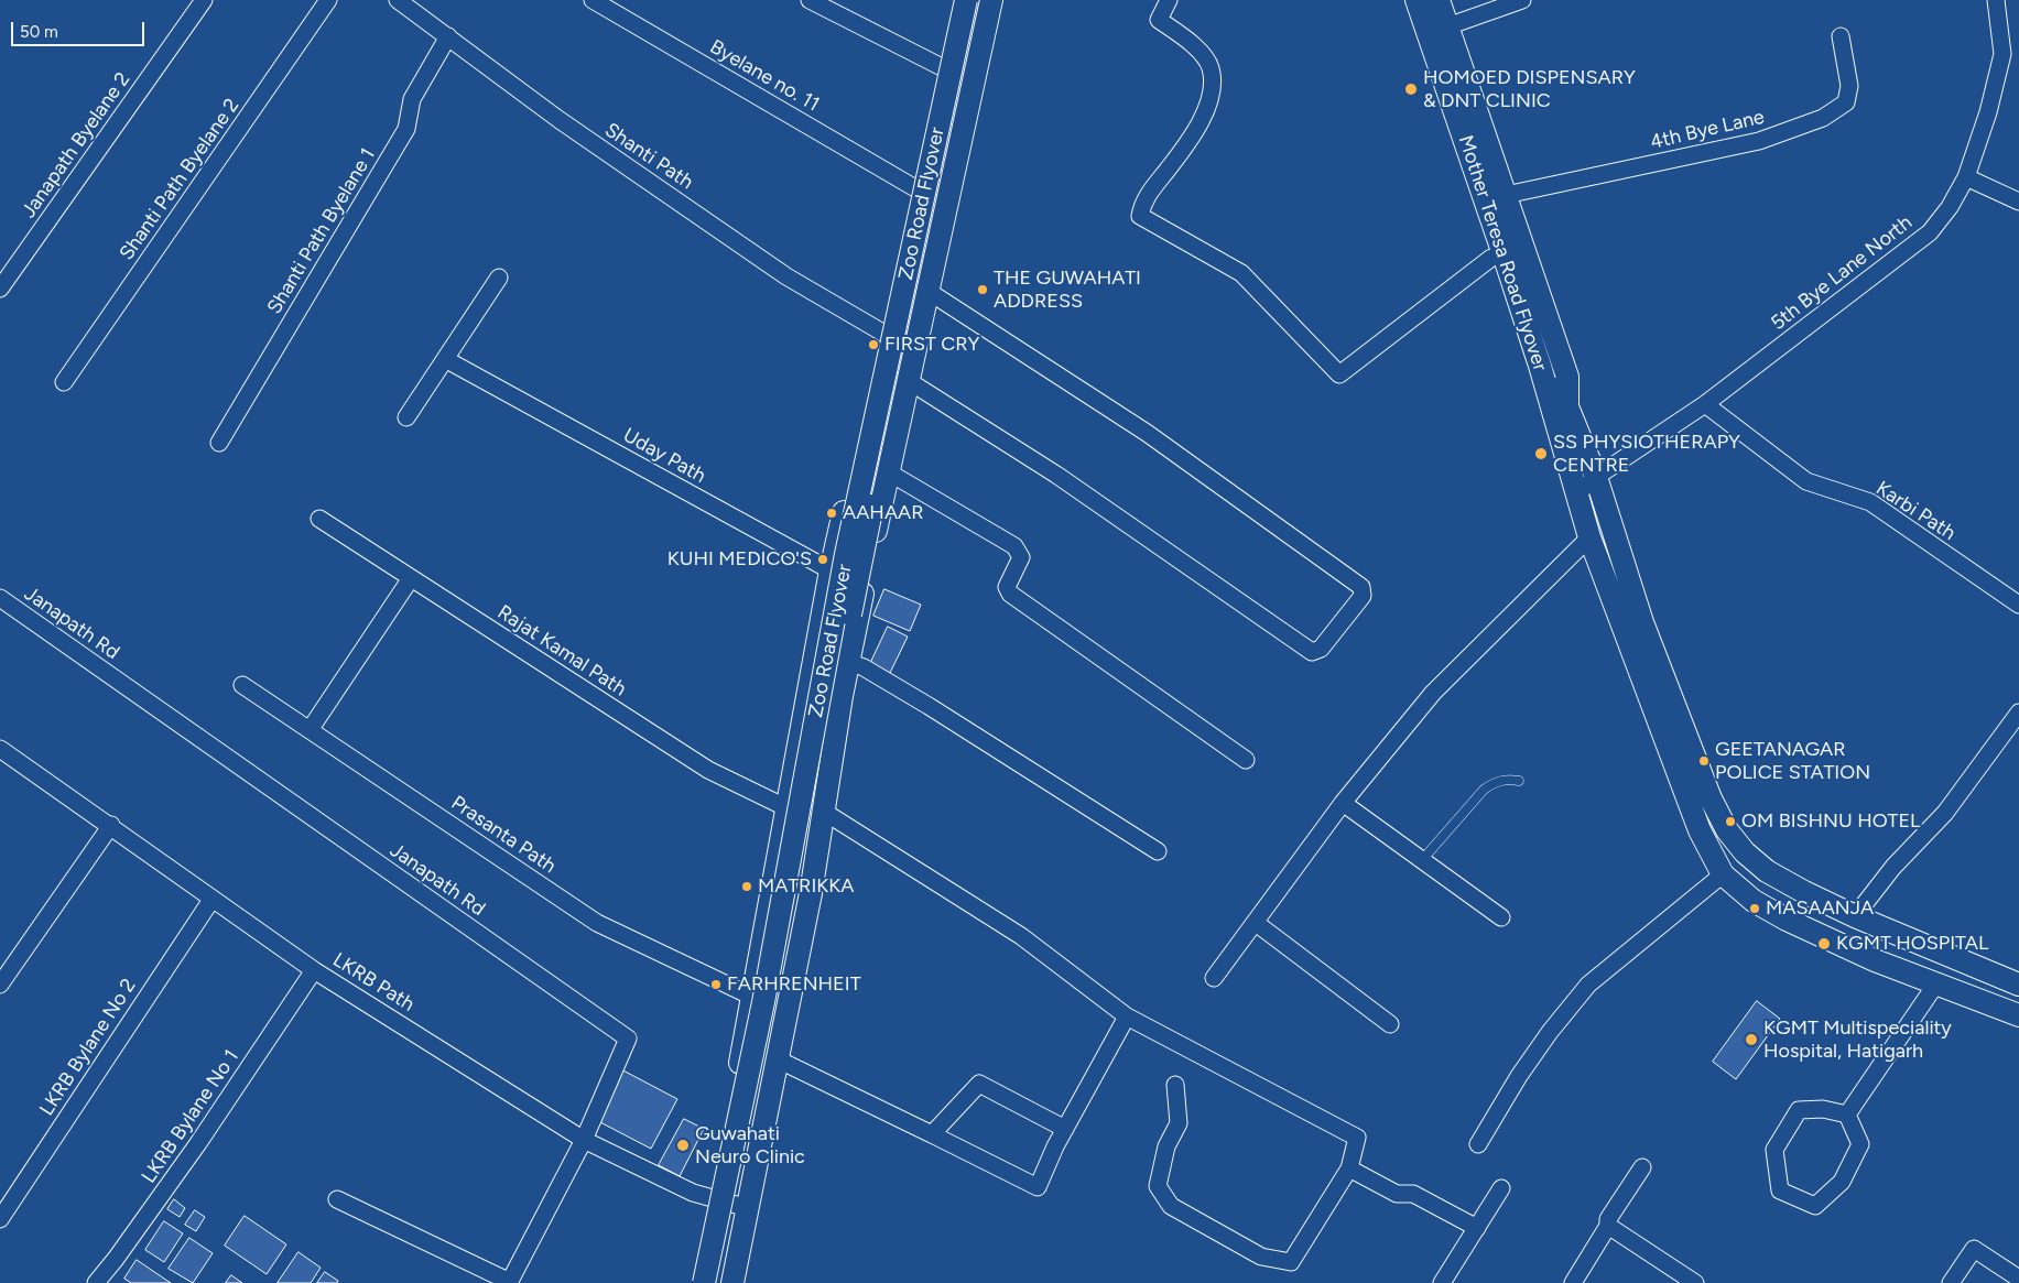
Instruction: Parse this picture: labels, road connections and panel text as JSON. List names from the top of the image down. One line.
{"streets":{"main road":["Zoo Road Flyover","Mother Teresa Road Flyover"],"street":["Byelane no. 11","4th Bye Lane","Janapath Byelane 2","Shanti Path","Shanti Path Byelane 2","Shanti Path Byelane 1","5th Bye Lane North","Uday Path","Karbi Path","Janapath Rd","Rajat Kamal Path","Prasanta Path","LKRB Path","LKRB Bylane No 2","LKRB Bylane No 1"]},"crossings":[["Shanti Path","Shanti Path Byelane 1"],["5th Bye Lane North","Karbi Path"],["Janapath Rd","LKRB Path"],["LKRB Path","LKRB Bylane No 2"],["LKRB Path","LKRB Bylane No 1"]],"places":["HOMOED DISPENSARY & DNT CLINIC","THE GUWAHATI ADDRESS","FIRST CRY","SS PHYSIOTHERAPY CENTRE","AAHAAR","KUHI MEDICO'S","GEETANAGAR POLICE STATION","OM BISHNU HOTEL","MATRIKKA","MASAANJA","KGMT HOSPITAL","FARHRENHEIT","KGMT Multispeciality Hospital, Hatigarh","Guwahati Neuro Clinic"],"scale_bar":"50 m"}
